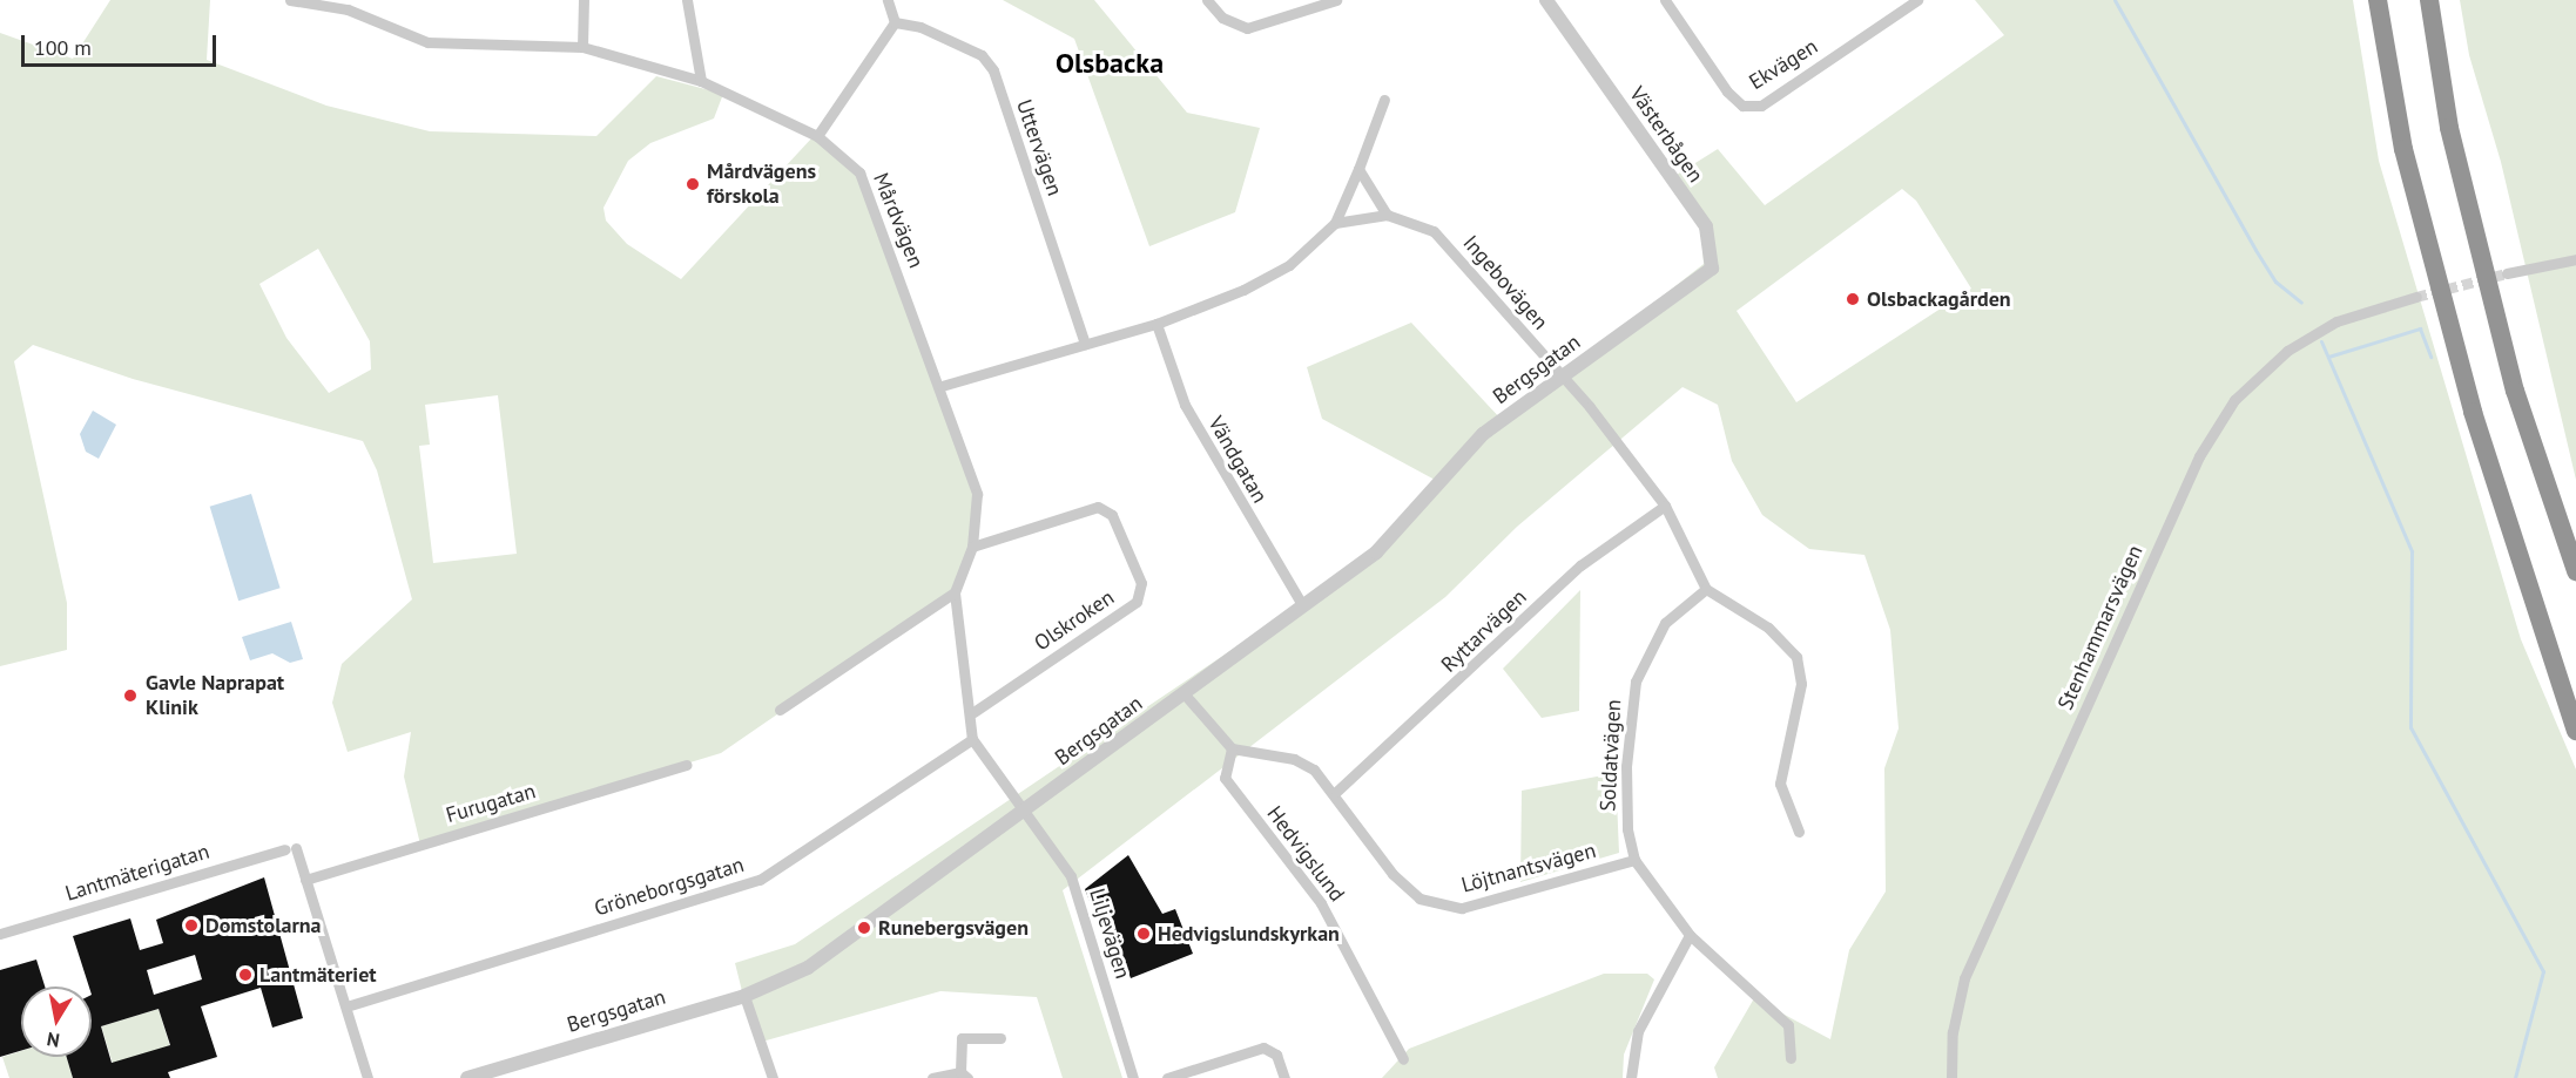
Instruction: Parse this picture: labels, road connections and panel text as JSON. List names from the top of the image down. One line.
{"streets":{"street":["Ekvägen","Västerbågen","Uttervägen","Mårdvägen","Ingebovägen","Bergsgatan","Vändgatan","Olskroken","Stenhammarsvägen","Ryttarvägen","Soldatvägen","Furugatan","Hedvigslund","Löjtnantsvägen","Lantmäterigatan","Gröneborgsgatan","Liljevägen"]},"crossings":[["Västerbågen","Bergsgatan"],["Mårdvägen","Olskroken"],["Mårdvägen","Gröneborgsgatan"],["Ingebovägen","Bergsgatan"],["Ingebovägen","Ryttarvägen"],["Ingebovägen","Soldatvägen"],["Bergsgatan","Vändgatan"],["Bergsgatan","Liljevägen"],["Ryttarvägen","Löjtnantsvägen"],["Soldatvägen","Löjtnantsvägen"],["Furugatan","Lantmäterigatan"],["Hedvigslund","Löjtnantsvägen"]],"districts":["Olsbacka"],"places":["Mårdvägens förskola","Olsbackagården","Gavle Naprapat Klinik","Domstolarna","Runebergsvägen","Hedvigslundskyrkan","Lantmäteriet"],"scale_bar":"100 m","north":"bottom"}
